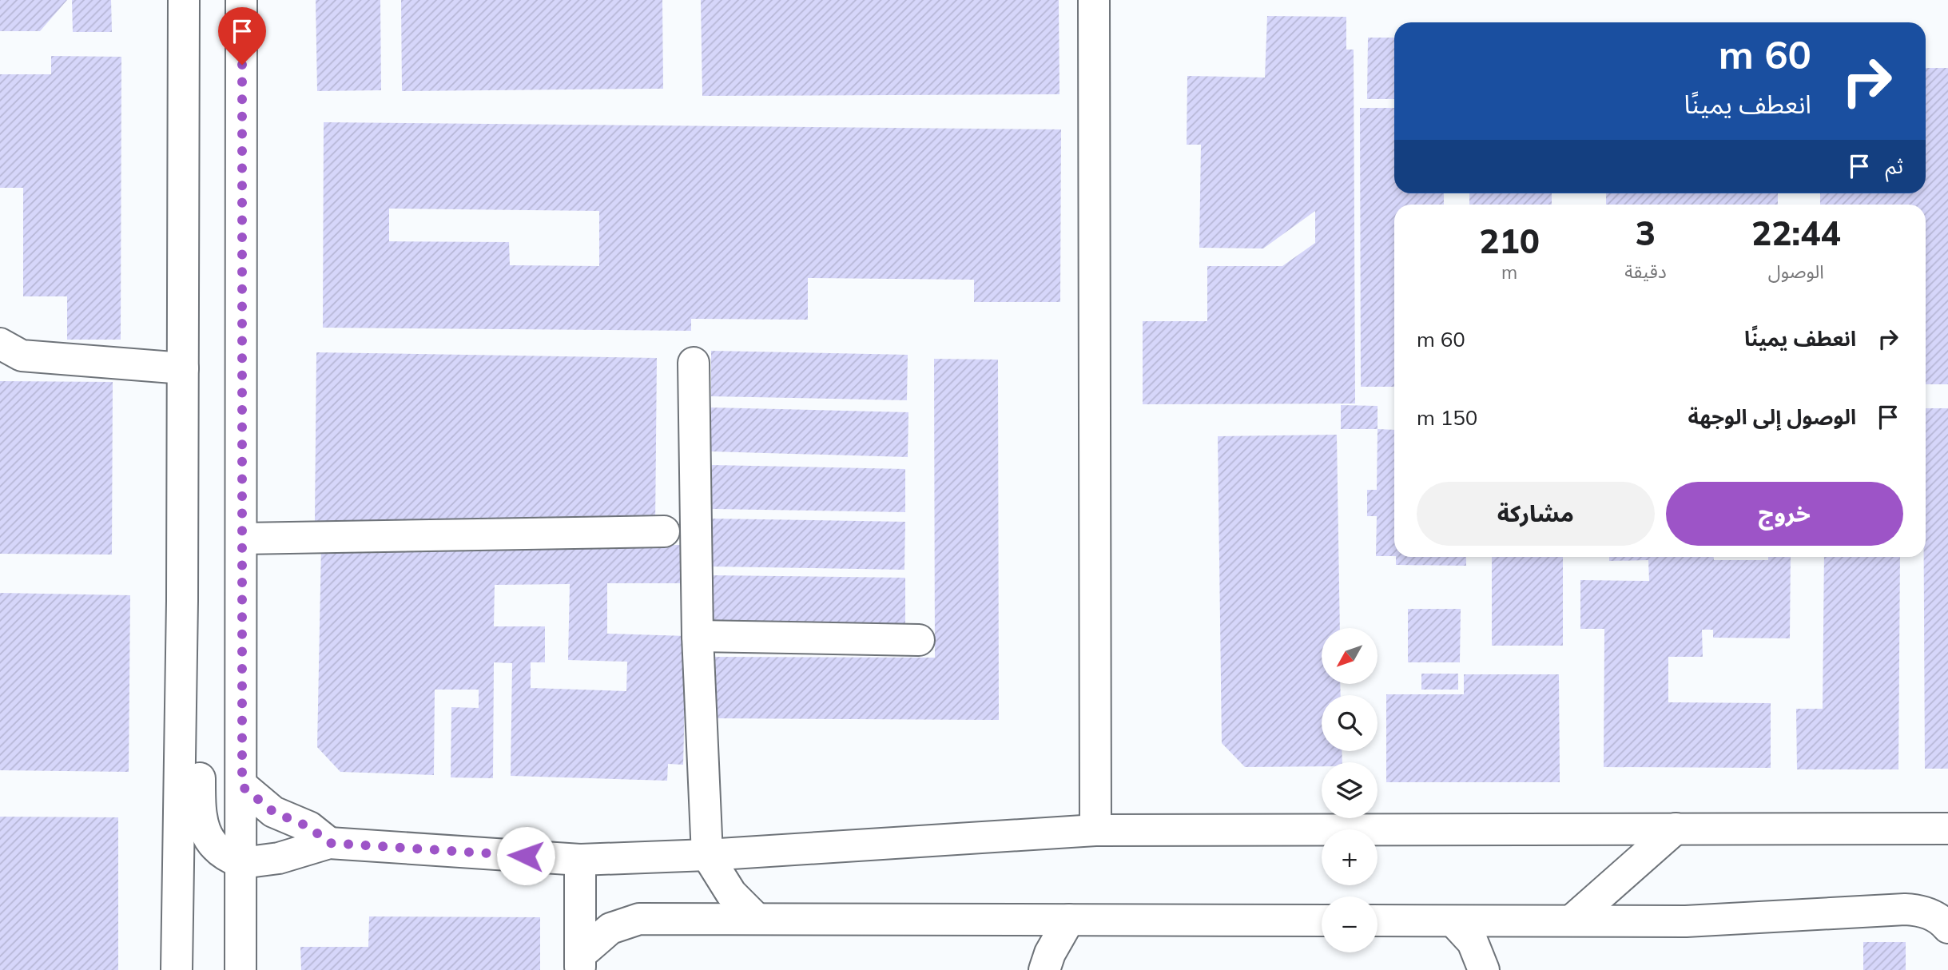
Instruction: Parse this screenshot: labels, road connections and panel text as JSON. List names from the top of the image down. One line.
{"north":"bottom left","page":{"turn":["60 m","انعطف يمينًا"],"then":"ثم","eta":["22:44","الوصول","3","دقيقة","210","m"],"list":[{"name":"انعطف يمينًا","value":"60 m"},{"name":"الوصول إلى الوجهة","value":"150 m"}],"buttons":["خروج","مشاركة"],"map_buttons":["+","−"]}}
